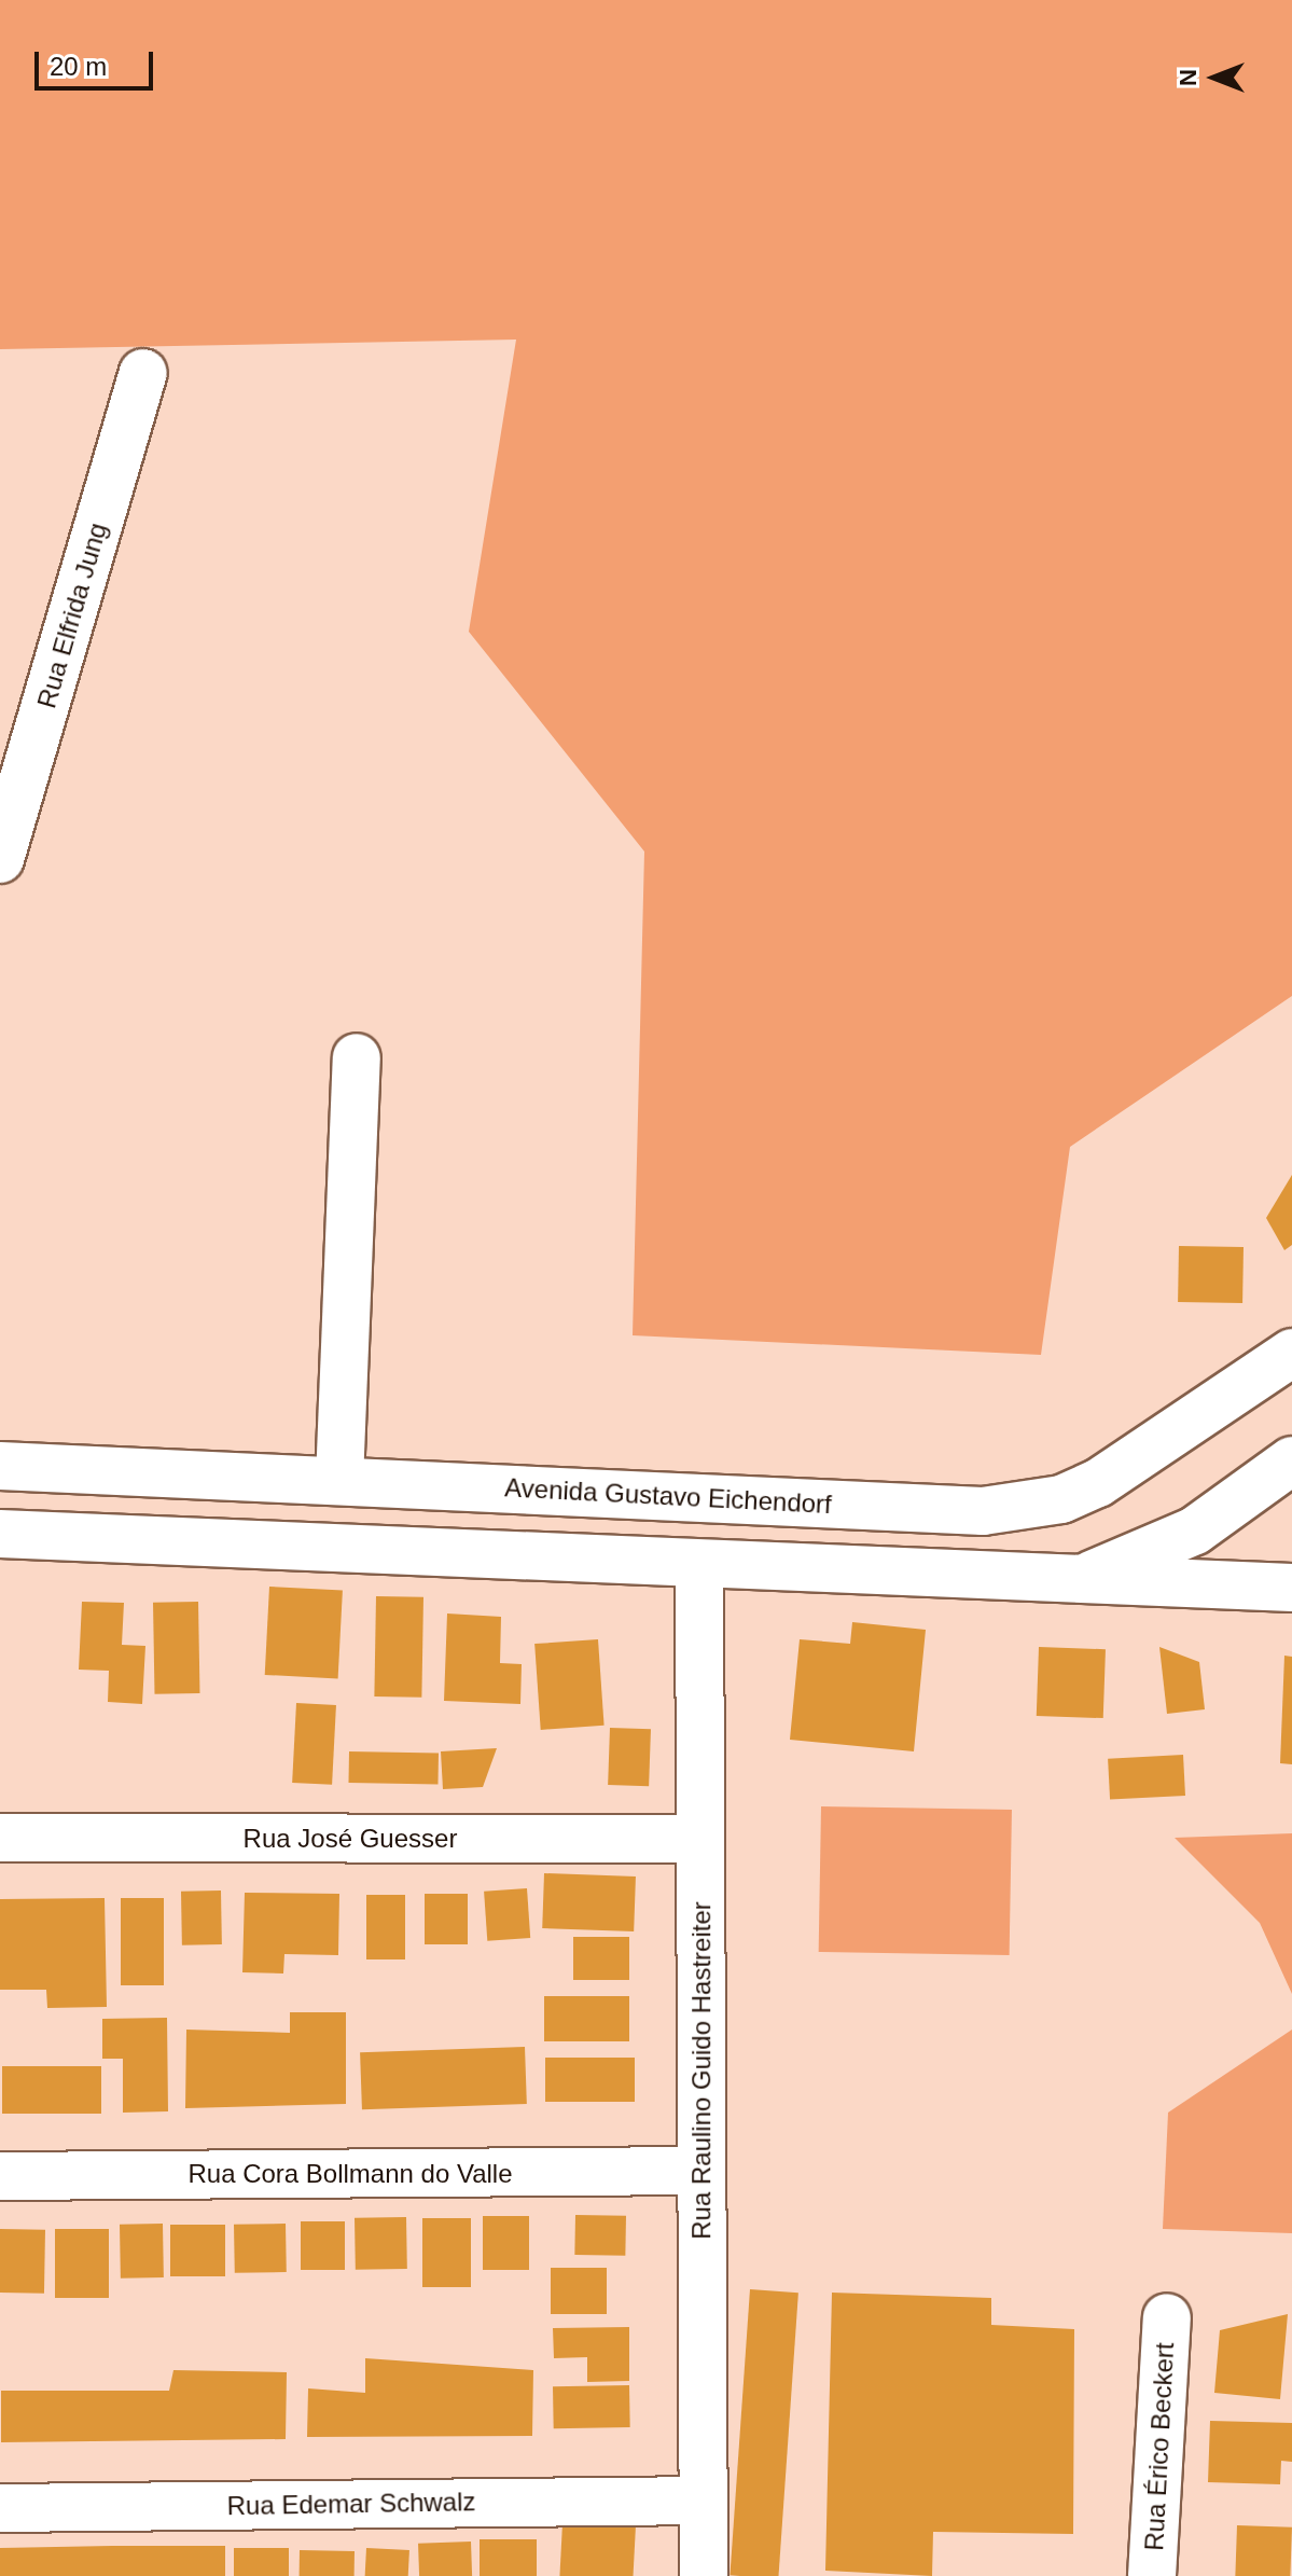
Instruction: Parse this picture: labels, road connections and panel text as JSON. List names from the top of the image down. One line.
{"streets":{"street":["Rua Elfrida Jung","Avenida Gustavo Eichendorf","Rua José Guesser","Rua Raulino Guido Hastreiter","Rua Cora Bollmann do Valle","Rua Érico Beckert","Rua Edemar Schwalz"]},"crossings":[["Rua José Guesser","Rua Raulino Guido Hastreiter"],["Rua Raulino Guido Hastreiter","Rua Cora Bollmann do Valle"],["Rua Raulino Guido Hastreiter","Rua Edemar Schwalz"]],"scale_bar":"20 m","north":"left"}
